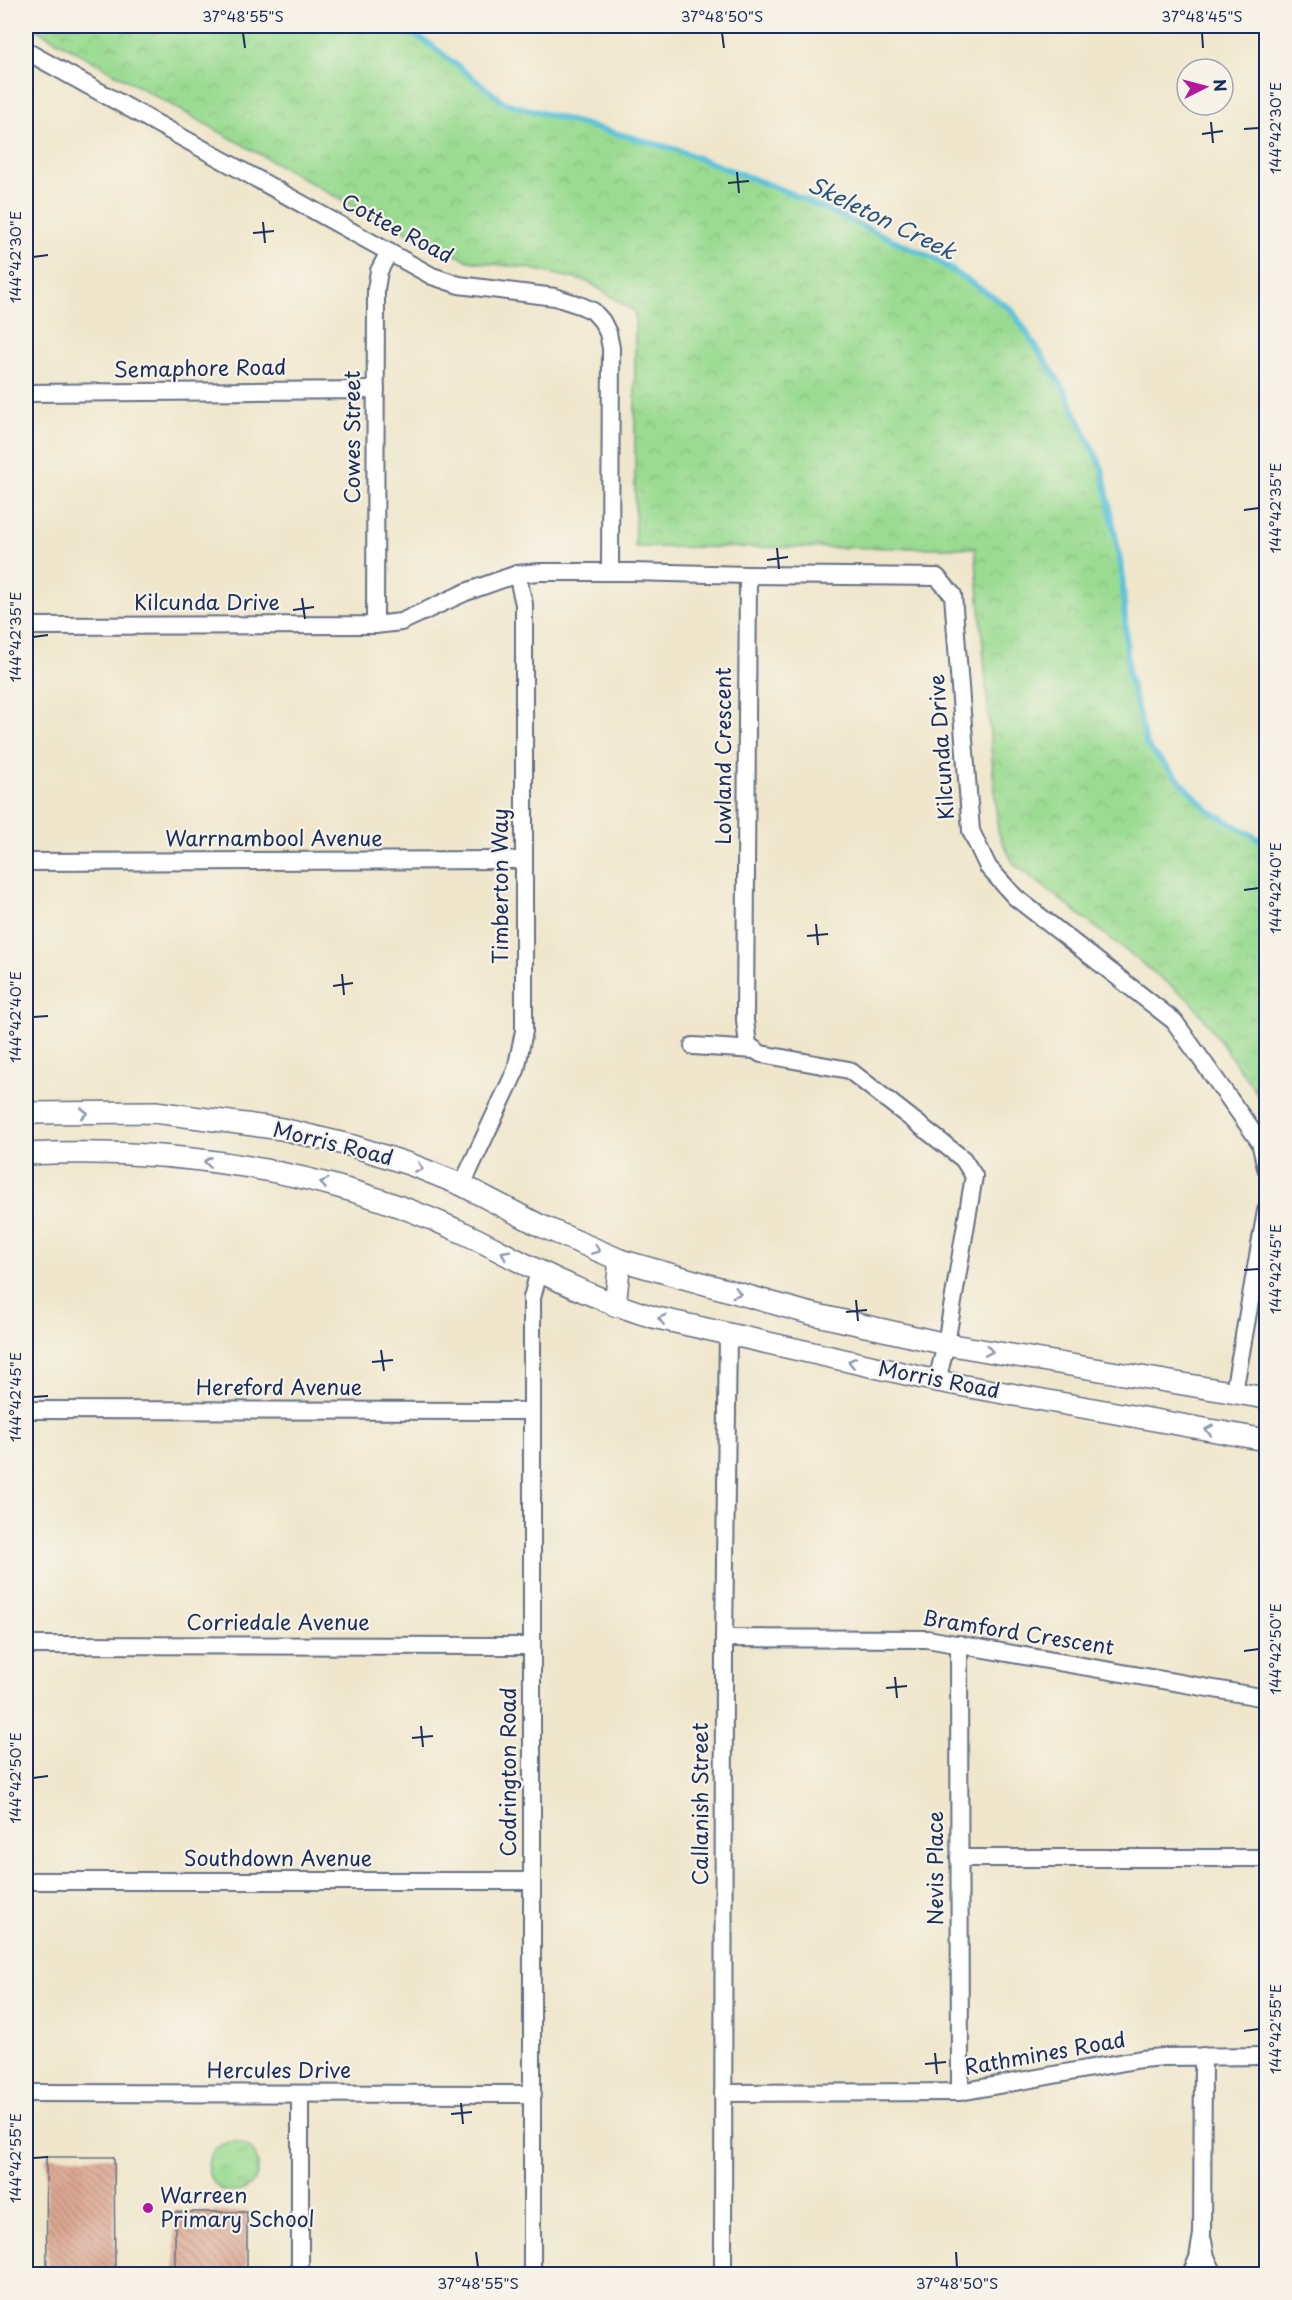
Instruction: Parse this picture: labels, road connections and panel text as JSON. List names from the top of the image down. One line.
{"streets":{"street":["Cottee Road","Semaphore Road","Cowes Street","Kilcunda Drive","Lowland Crescent","Warrnambool Avenue","Timberton Way","Morris Road","Hereford Avenue","Corriedale Avenue","Bramford Crescent","Codrington Road","Callanish Street","Southdown Avenue","Nevis Place","Rathmines Road","Hercules Drive"]},"crossings":[["Cottee Road","Cowes Street"],["Cottee Road","Kilcunda Drive"],["Semaphore Road","Cowes Street"],["Cowes Street","Kilcunda Drive"],["Kilcunda Drive","Lowland Crescent"],["Kilcunda Drive","Timberton Way"],["Warrnambool Avenue","Timberton Way"],["Timberton Way","Morris Road"],["Morris Road","Codrington Road"],["Morris Road","Callanish Street"],["Hereford Avenue","Codrington Road"],["Corriedale Avenue","Codrington Road"],["Bramford Crescent","Callanish Street"],["Bramford Crescent","Nevis Place"],["Codrington Road","Southdown Avenue"],["Codrington Road","Hercules Drive"],["Callanish Street","Rathmines Road"],["Nevis Place","Rathmines Road"]],"water":["Skeleton Creek"],"places":["Warreen Primary School"],"north":"right","coordinates":["37°48'55\"S","37°48'50\"S","37°48'45\"S","144°42'30\"E","144°42'35\"E","144°42'40\"E","144°42'45\"E","144°42'50\"E","144°42'55\"E"]}
